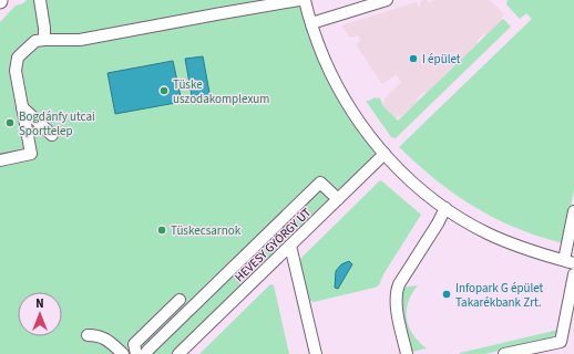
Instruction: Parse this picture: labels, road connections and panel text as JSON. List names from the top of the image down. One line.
{"streets":{"street":["HEVESY GYÖRGY ÚT"]},"places":["I épület","Tüske uszodakomplexum","Bogdánfy utcai Sporttelep","Tüskecsarnok","Infopark G épület Takarékbank Zrt."],"north":"top"}
